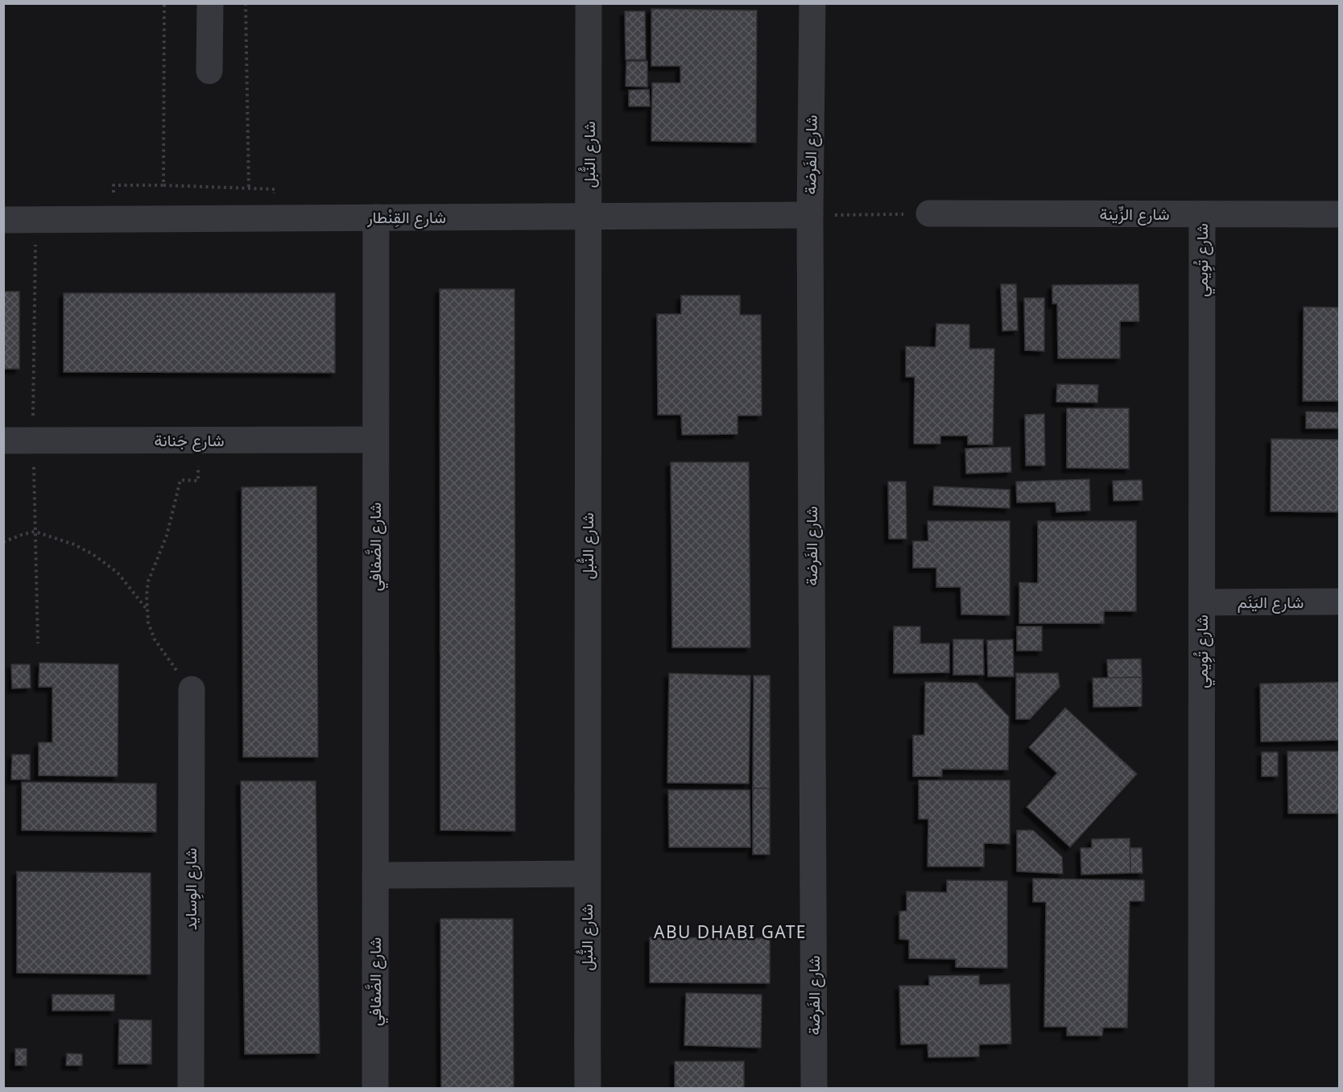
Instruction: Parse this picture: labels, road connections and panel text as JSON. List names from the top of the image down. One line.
{"streets":{"street":["شارع النُّبل","شارع الفَرضة","شارع الزِّينة","شارع القِنْطار","شارع تُوِيمي","شارع جَنانة","شارع الضَّفافي","شارع اليَنَم","شارع الوِسايد"]},"crossings":[["شارع النُّبل","شارع القِنْطار"],["شارع الفَرضة","شارع القِنْطار"],["شارع الزِّينة","شارع تُوِيمي"],["شارع القِنْطار","شارع الضَّفافي"],["شارع تُوِيمي","شارع اليَنَم"],["شارع جَنانة","شارع الضَّفافي"]],"districts":["ABU DHABI GATE"]}
